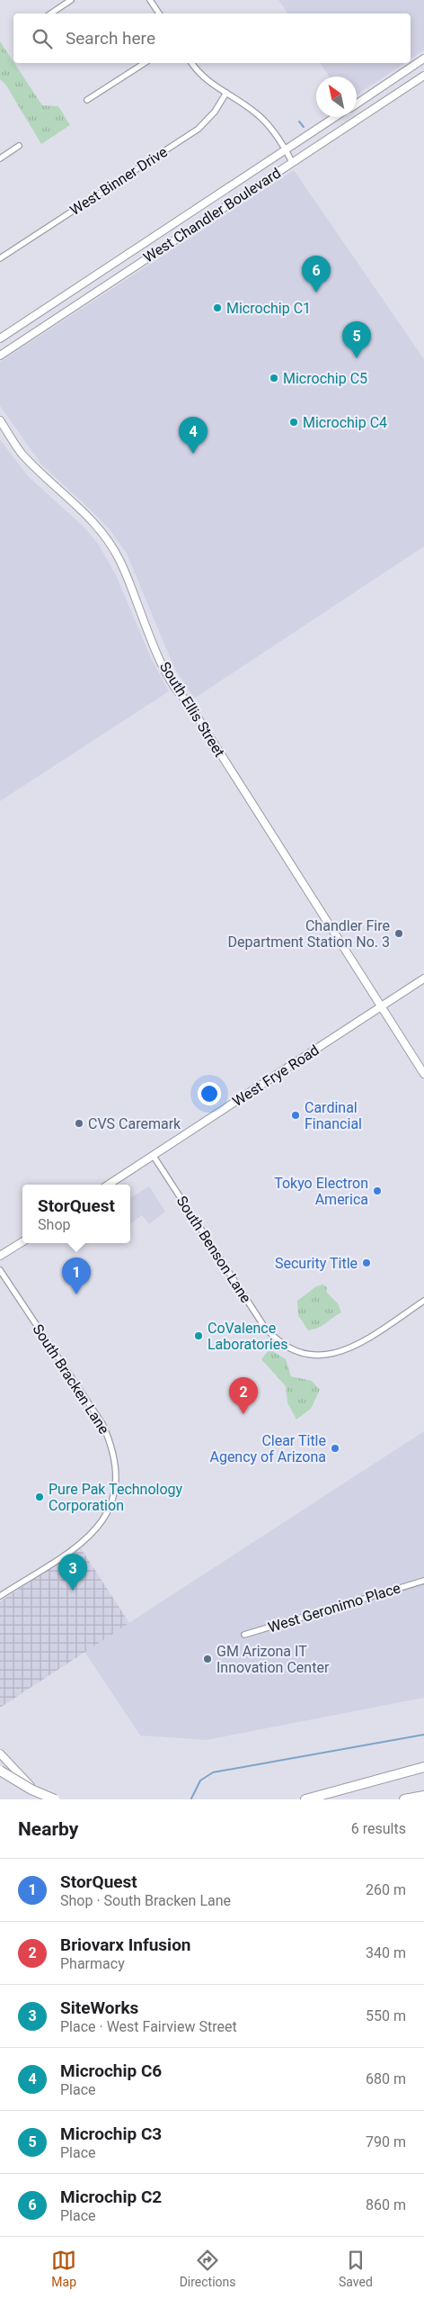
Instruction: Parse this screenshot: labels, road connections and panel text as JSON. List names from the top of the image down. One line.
{"streets":{"street":["West Binner Drive","West Chandler Boulevard","South Ellis Street","West Frye Road","South Benson Lane","South Bracken Lane","West Geronimo Place"]},"crossings":[["South Ellis Street","West Frye Road"],["West Frye Road","South Benson Lane"]],"places":["Microchip C1","Microchip C5","Microchip C4","Chandler Fire Department Station No. 3","Cardinal Financial","CVS Caremark","Tokyo Electron America","Security Title","CoValence Laboratories","Clear Title Agency of Arizona","Pure Pak Technology Corporation","GM Arizona IT Innovation Center"],"north":"top left","page":{"search":"Search here","pins":["6","5","4","1","2","3"],"popup":["StorQuest","Shop"],"heading":["Nearby","6 results"],"list":[{"mark":"1","name":"StorQuest","note":"Shop · South Bracken Lane","value":"260 m"},{"mark":"2","name":"Briovarx Infusion","note":"Pharmacy","value":"340 m"},{"mark":"3","name":"SiteWorks","note":"Place · West Fairview Street","value":"550 m"},{"mark":"4","name":"Microchip C6","note":"Place","value":"680 m"},{"mark":"5","name":"Microchip C3","note":"Place","value":"790 m"},{"mark":"6","name":"Microchip C2","note":"Place","value":"860 m"}],"nav":["Map","Directions","Saved"]}}
